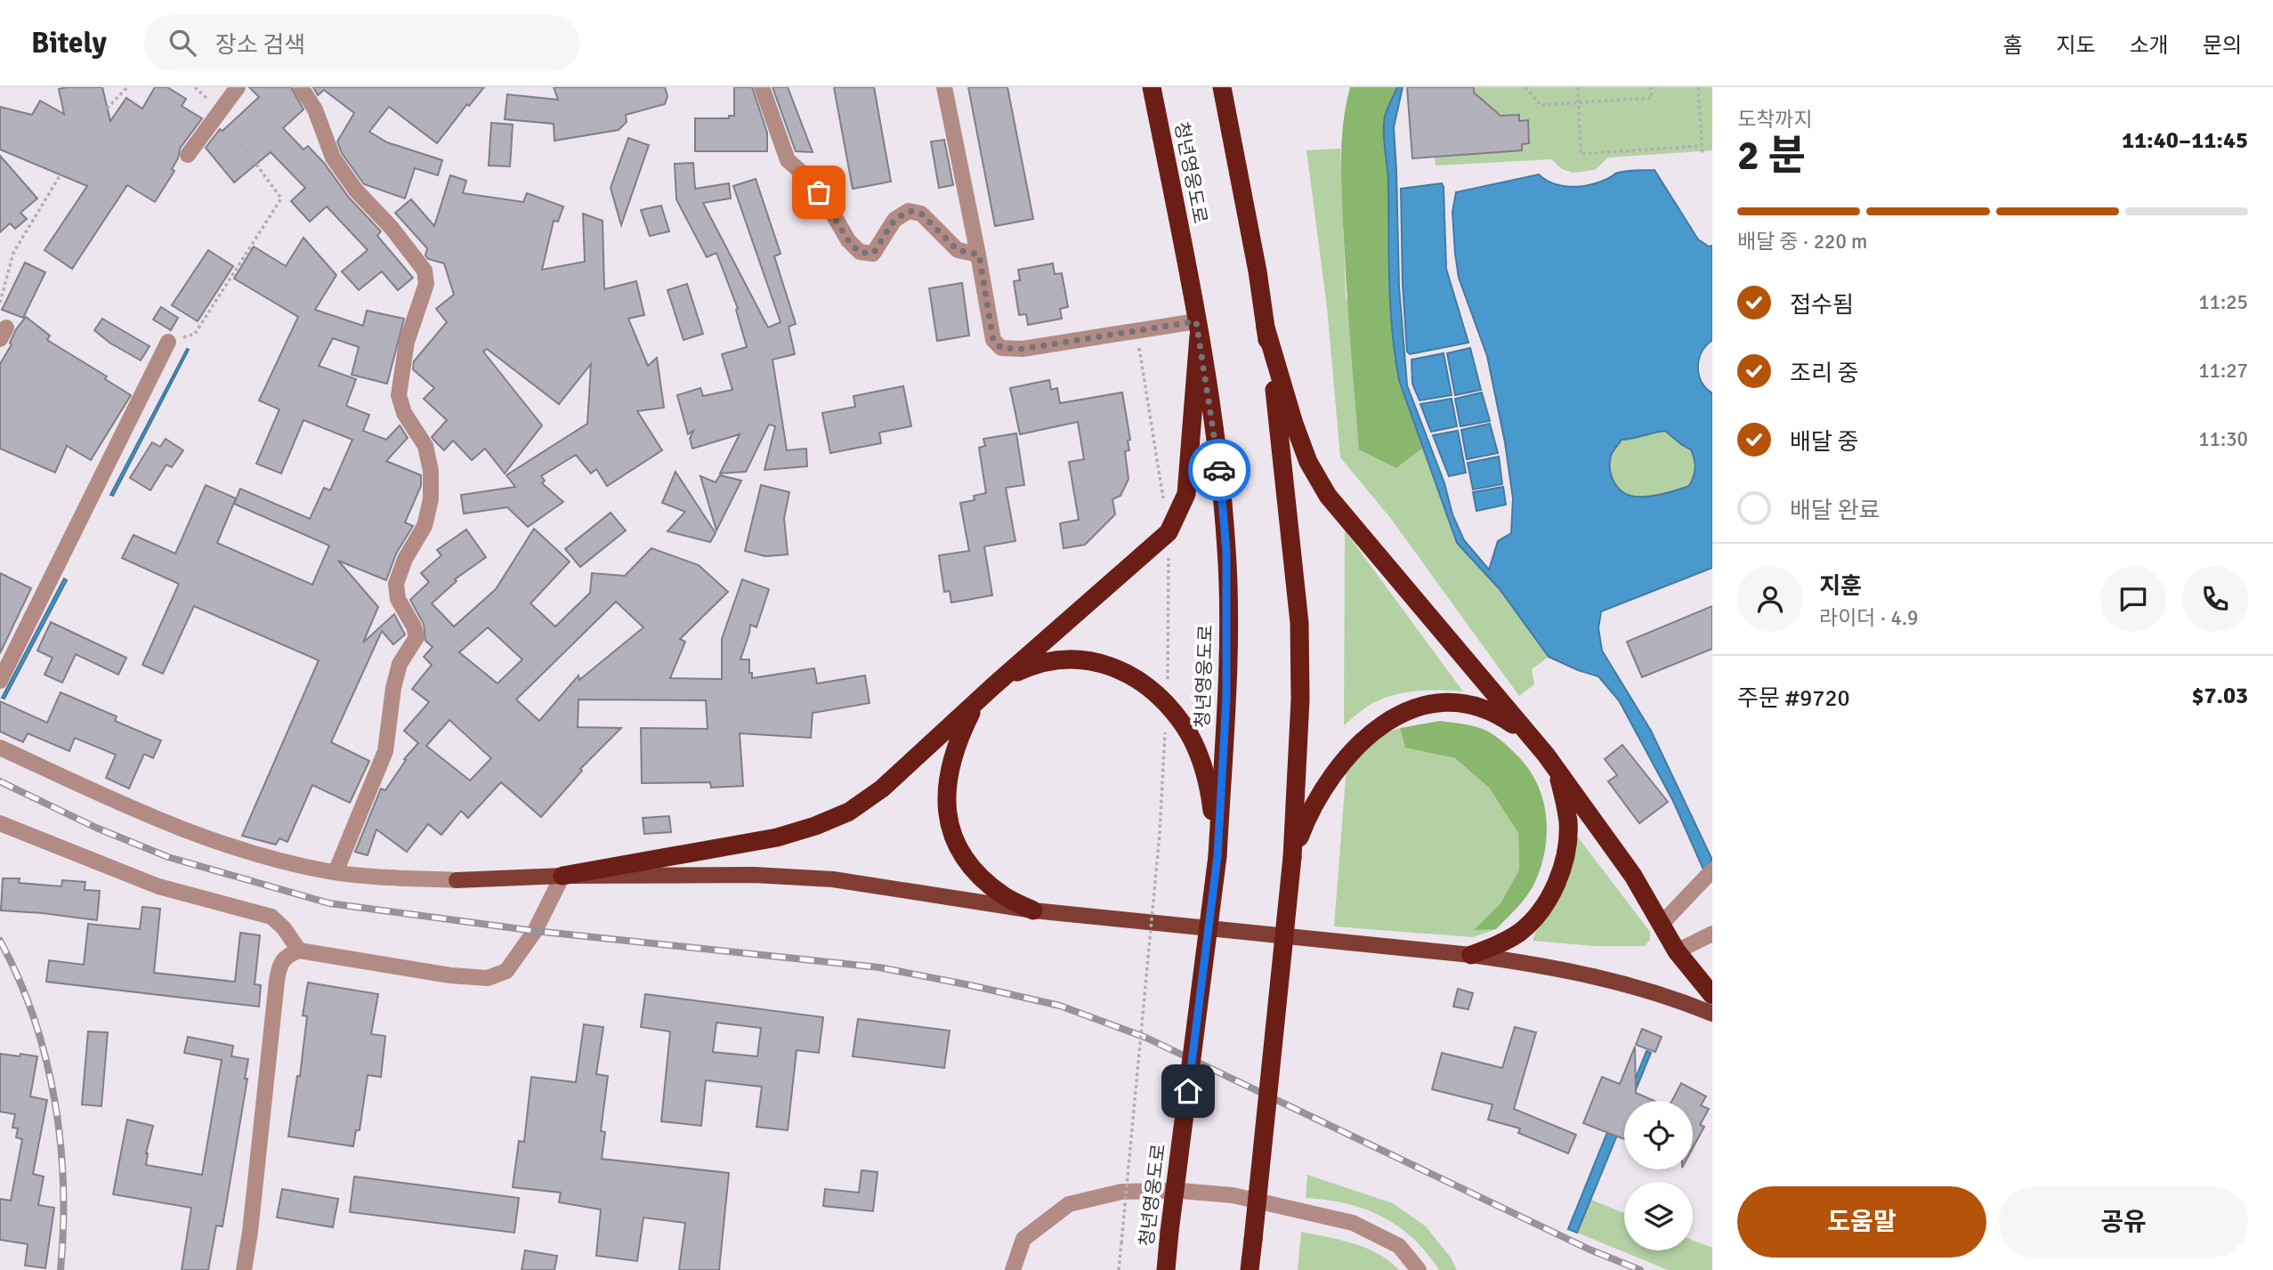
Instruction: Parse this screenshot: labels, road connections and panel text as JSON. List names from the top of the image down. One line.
{"streets":{"highway":["청년영웅도로"]},"page":{"header":"Bitely","search":"장소 검색","nav":["홈","지도","소개","문의"],"heading":["2 분","도착까지","11:40–11:45"],"panel":["지훈","라이더 · 4.9","주문 #9720","$7.03"],"bar":"배달 중 · 220 m","list":[["접수됨","11:25"],["조리 중","11:27"],["배달 중","11:30"],"배달 완료"],"buttons":["도움말","공유"]}}
